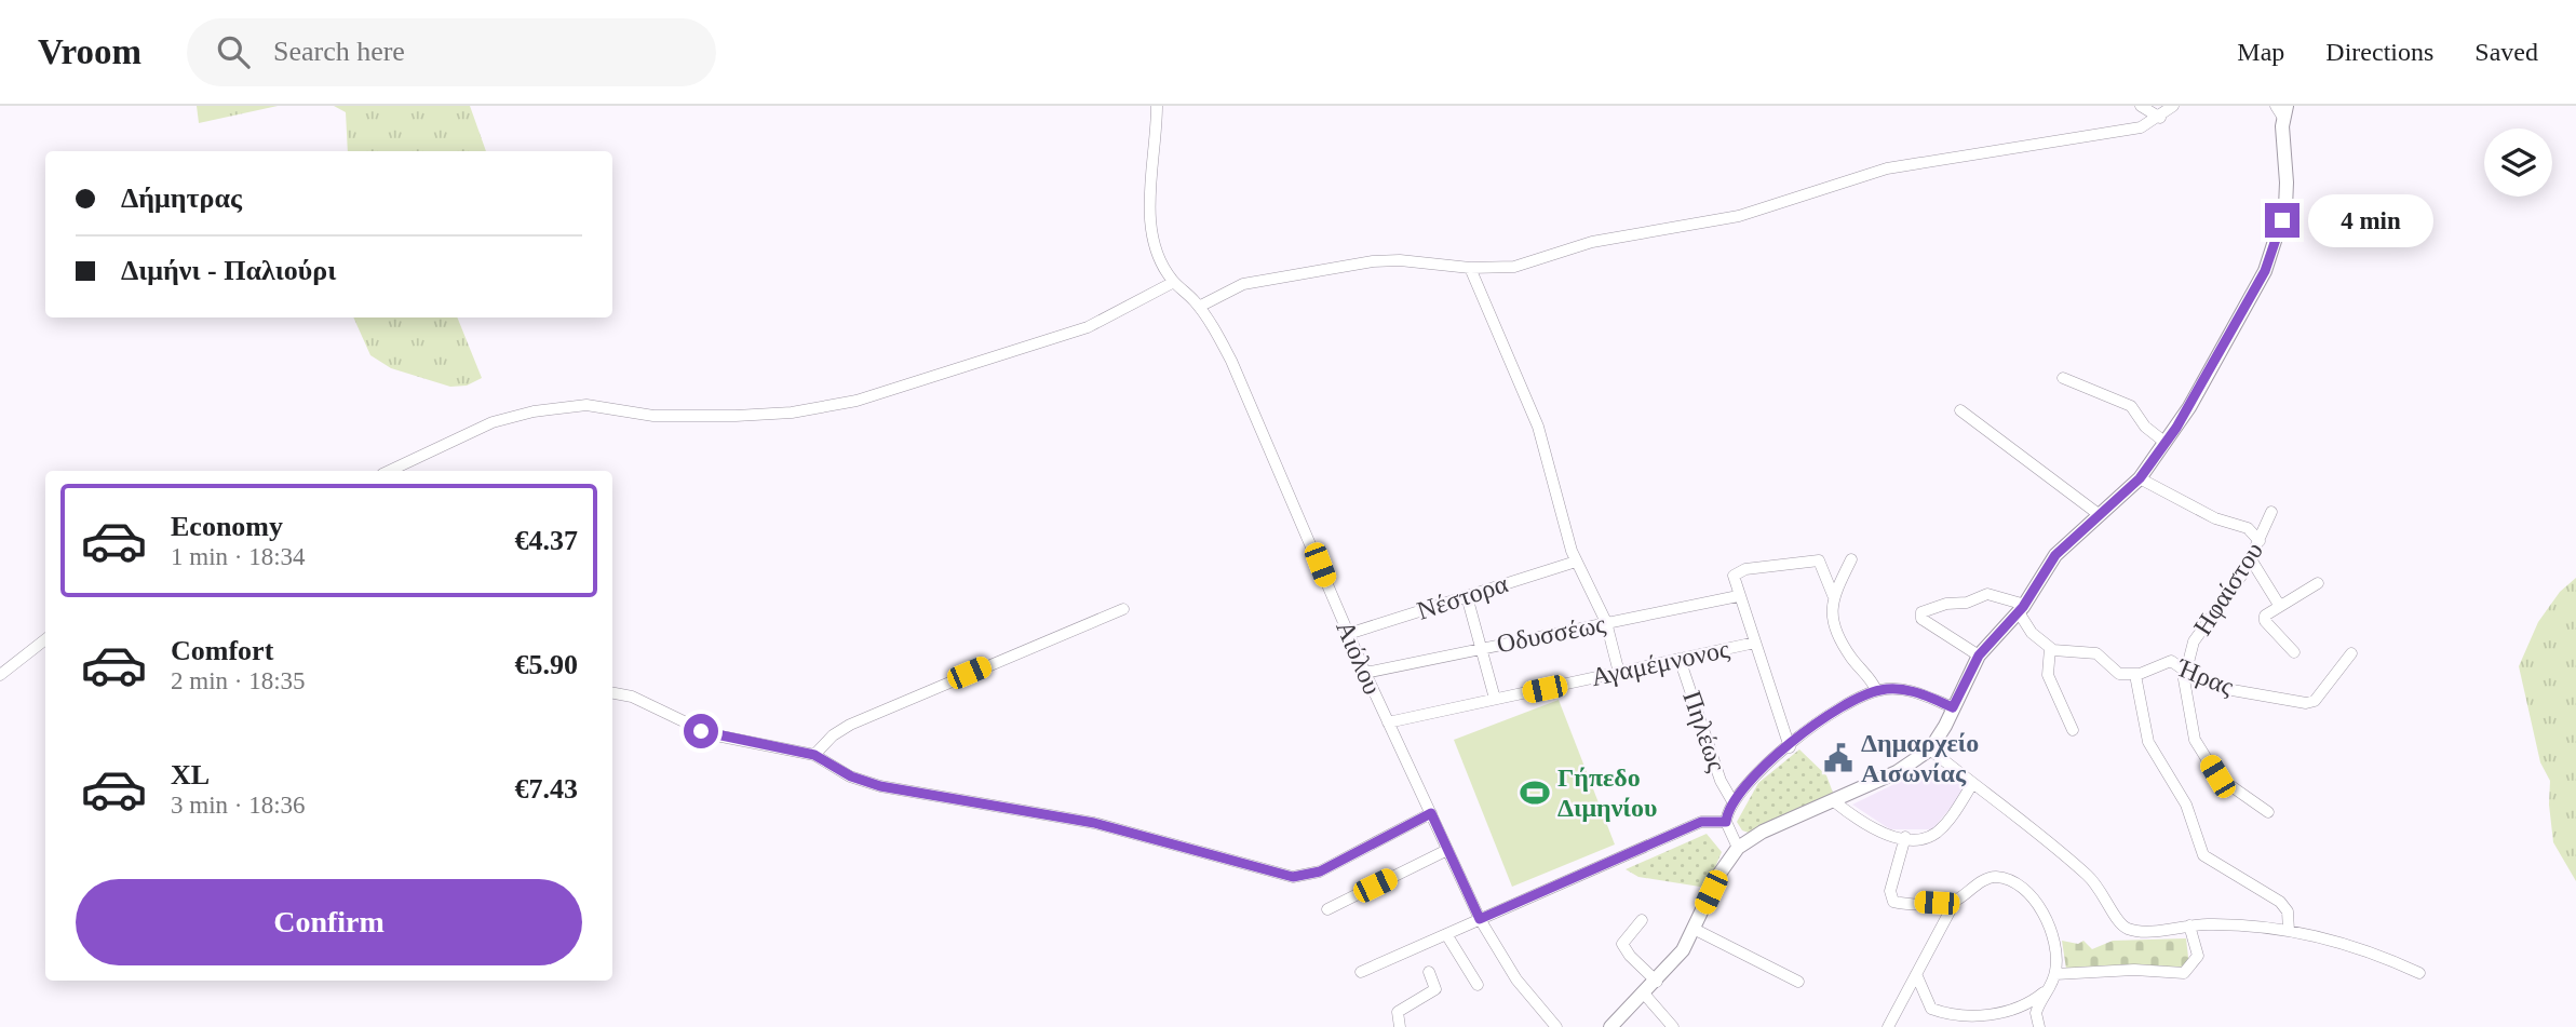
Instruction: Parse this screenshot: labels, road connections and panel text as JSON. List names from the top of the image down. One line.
{"streets":{"street":["Ηφαίστου","Νέστορα","Οδυσσέως","Αιόλου","Αγαμέμνονος","Ήρας","Πηλέως"]},"crossings":[["Ηφαίστου","Ήρας"],["Νέστορα","Αιόλου"],["Οδυσσέως","Αιόλου"],["Αιόλου","Αγαμέμνονος"],["Αγαμέμνονος","Πηλέως"]],"places":{"public building":["Δημαρχείο Αισωνίας"],"sports":["Γήπεδο Διμηνίου"]},"page":{"header":"Vroom","search":"Search here","nav":["Map","Directions","Saved"],"banner":["Δήμητρας","Διμήνι - Παλιούρι"],"bubble":"4 min","list":[{"name":"Economy","note":"1 min · 18:34","value":"€4.37"},{"name":"Comfort","note":"2 min · 18:35","value":"€5.90"},{"name":"XL","note":"3 min · 18:36","value":"€7.43"}],"buttons":"Confirm"}}
